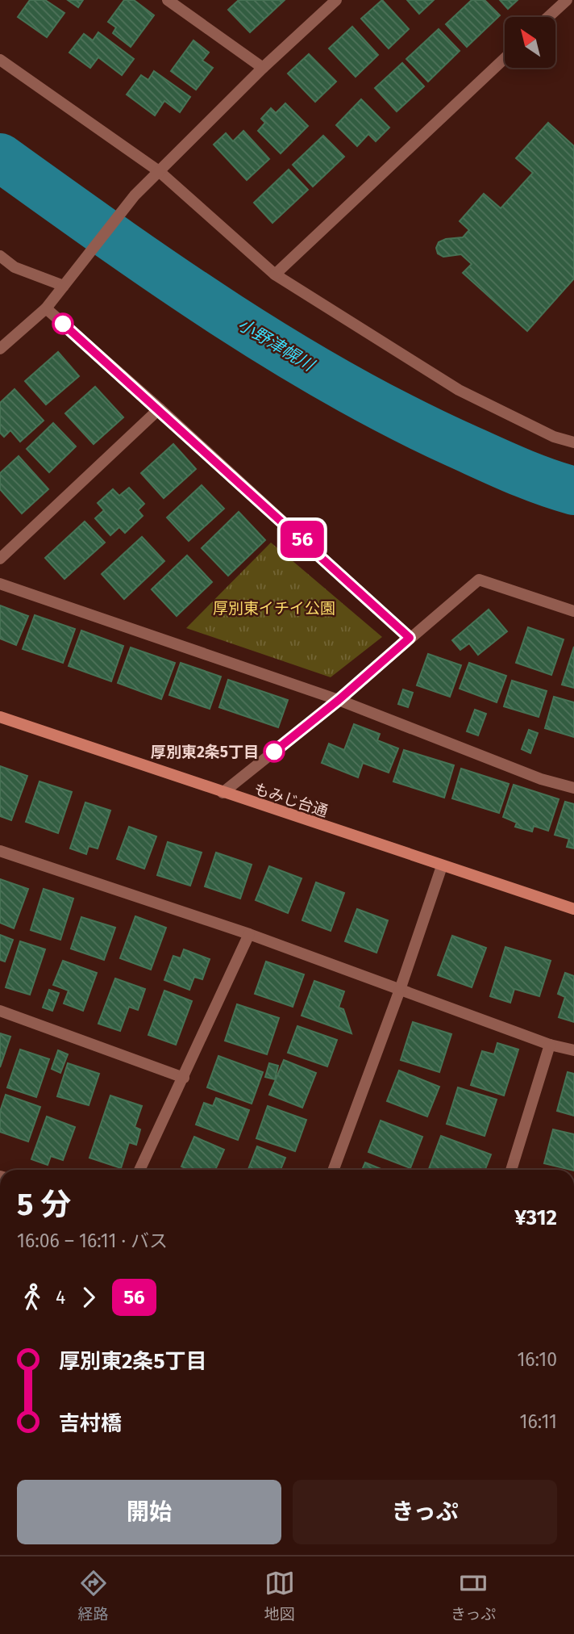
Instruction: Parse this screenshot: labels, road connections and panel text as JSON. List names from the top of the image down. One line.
{"streets":{"street":["もみじ台通"]},"water":["小野津幌川"],"parks":["厚別東イチイ公園"],"places":["厚別東2条5丁目"],"lines":["bus line 56"],"north":"top left","page":{"on_map":"56","heading":["5 分","16:06 – 16:11 · バス","¥312"],"legs":["4","56"],"list":[{"name":"厚別東2条5丁目","value":"16:10"},{"name":"吉村橋","value":"16:11"}],"buttons":["開始","きっぷ"],"tabs":["経路","地図","きっぷ"]}}
